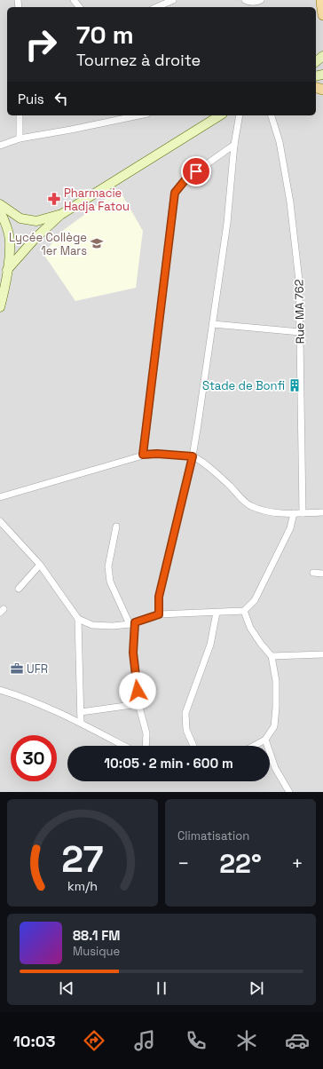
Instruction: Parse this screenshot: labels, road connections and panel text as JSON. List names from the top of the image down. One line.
{"streets":{"street":["Rue MA 762"]},"places":{"pharmacy":["Pharmacie Hadja Fatou"],"school or university":["Lycée Collège 1er Mars"],"building":["Stade de Bonfi"],"office":["UFR"]},"page":{"turn":["70 m","Tournez à droite"],"then":"Puis","limit":"30","trip":"10:05 · 2 min · 600 m","tile":"Climatisation","heat":["−","22°","+"],"song":["88.1 FM","Musique"],"tabs":"10:03","gauge":["27","km/h"]}}
